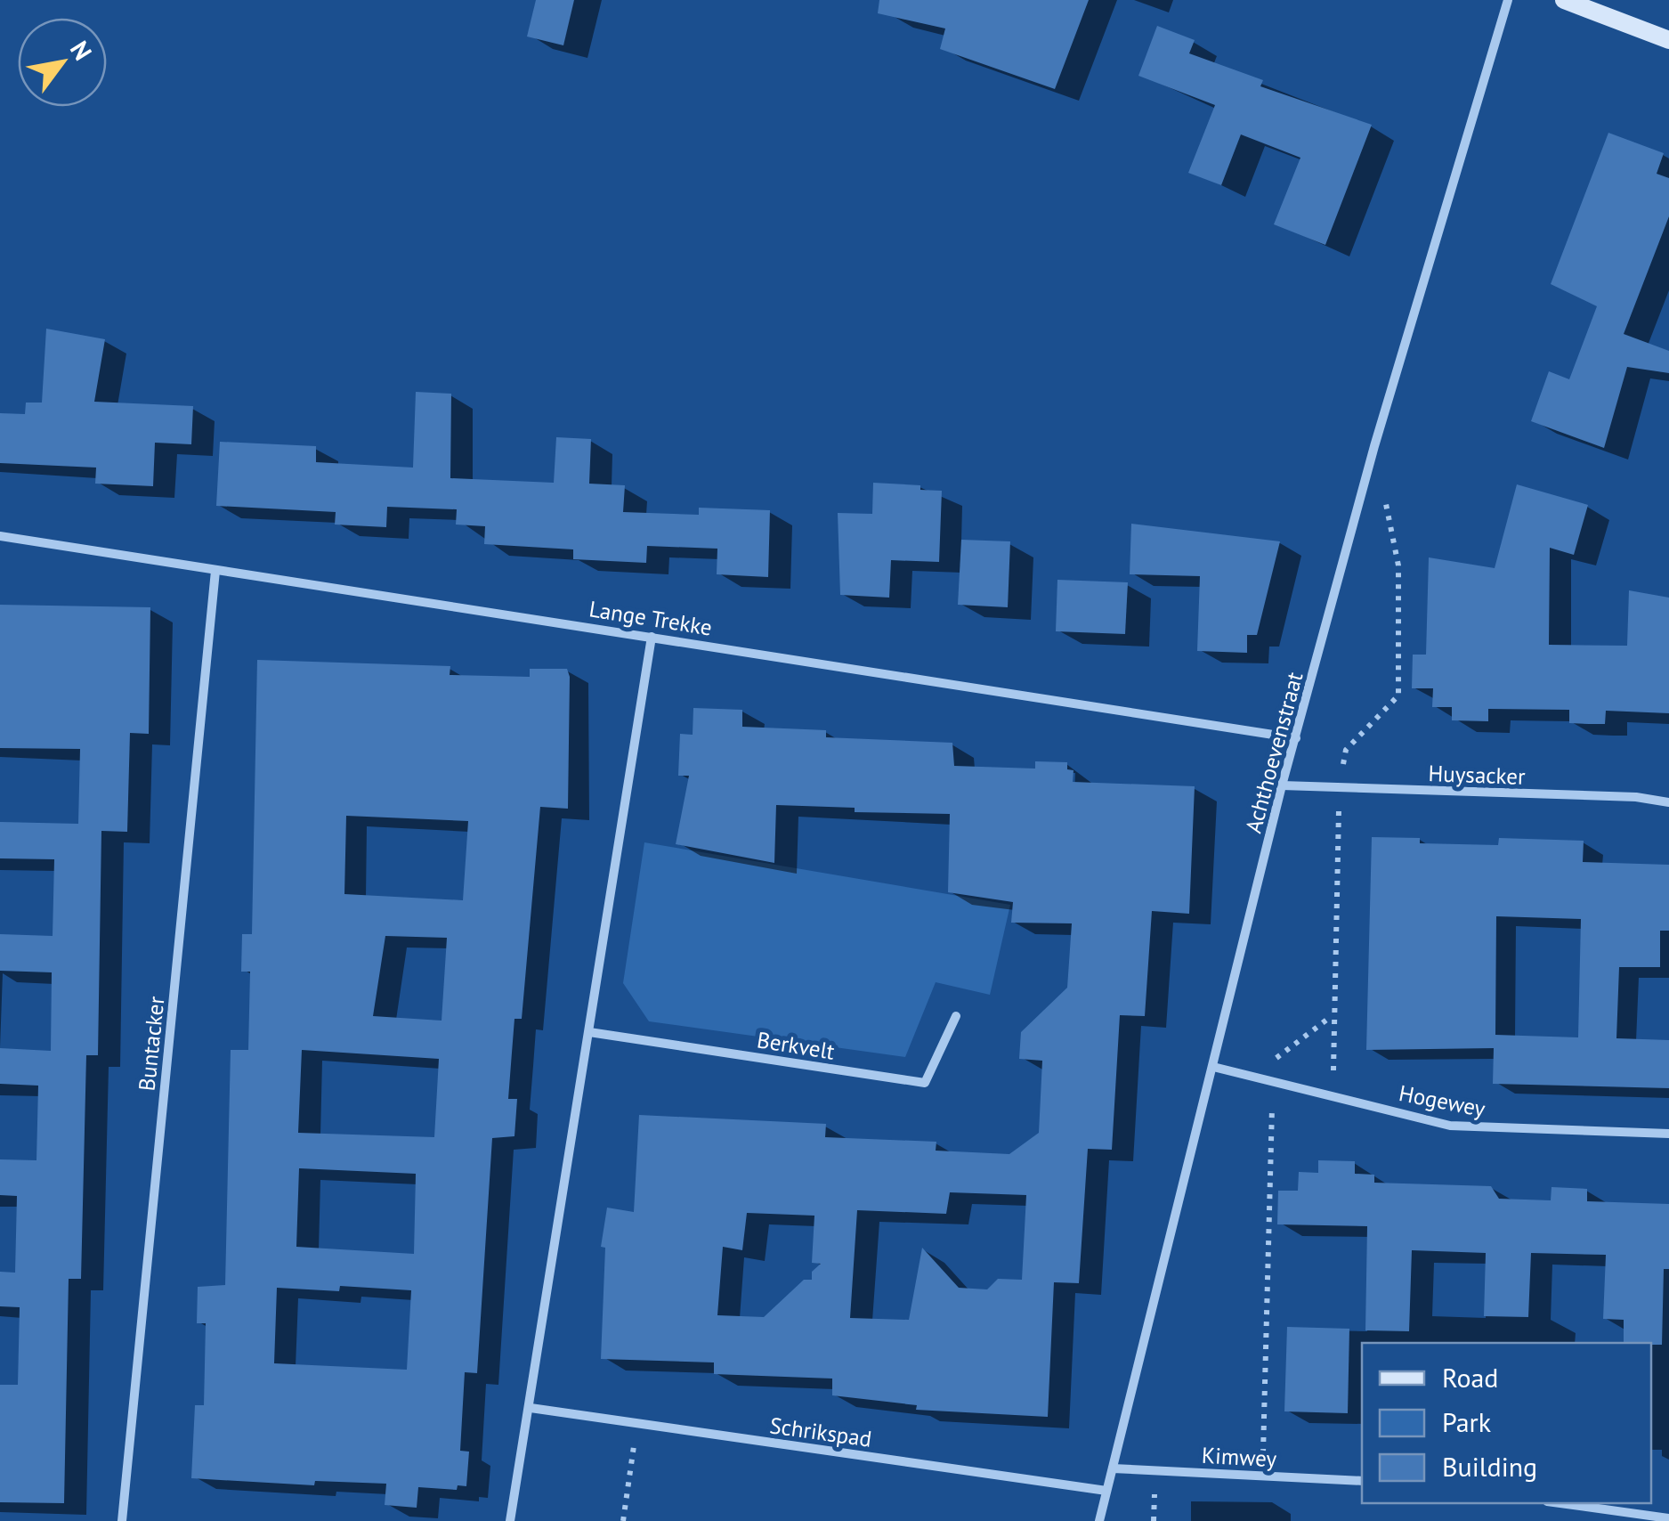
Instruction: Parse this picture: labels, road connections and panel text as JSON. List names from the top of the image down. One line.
{"streets":{"street":["Lange Trekke","Achthoevenstraat","Huysacker","Buntacker","Berkvelt","Hogewey","Schrikspad","Kimwey"]},"crossings":[["Lange Trekke","Achthoevenstraat"],["Lange Trekke","Buntacker"],["Achthoevenstraat","Huysacker"],["Achthoevenstraat","Hogewey"],["Achthoevenstraat","Schrikspad"],["Achthoevenstraat","Kimwey"]],"legend":["Road","Park","Building"],"north":"top right"}
